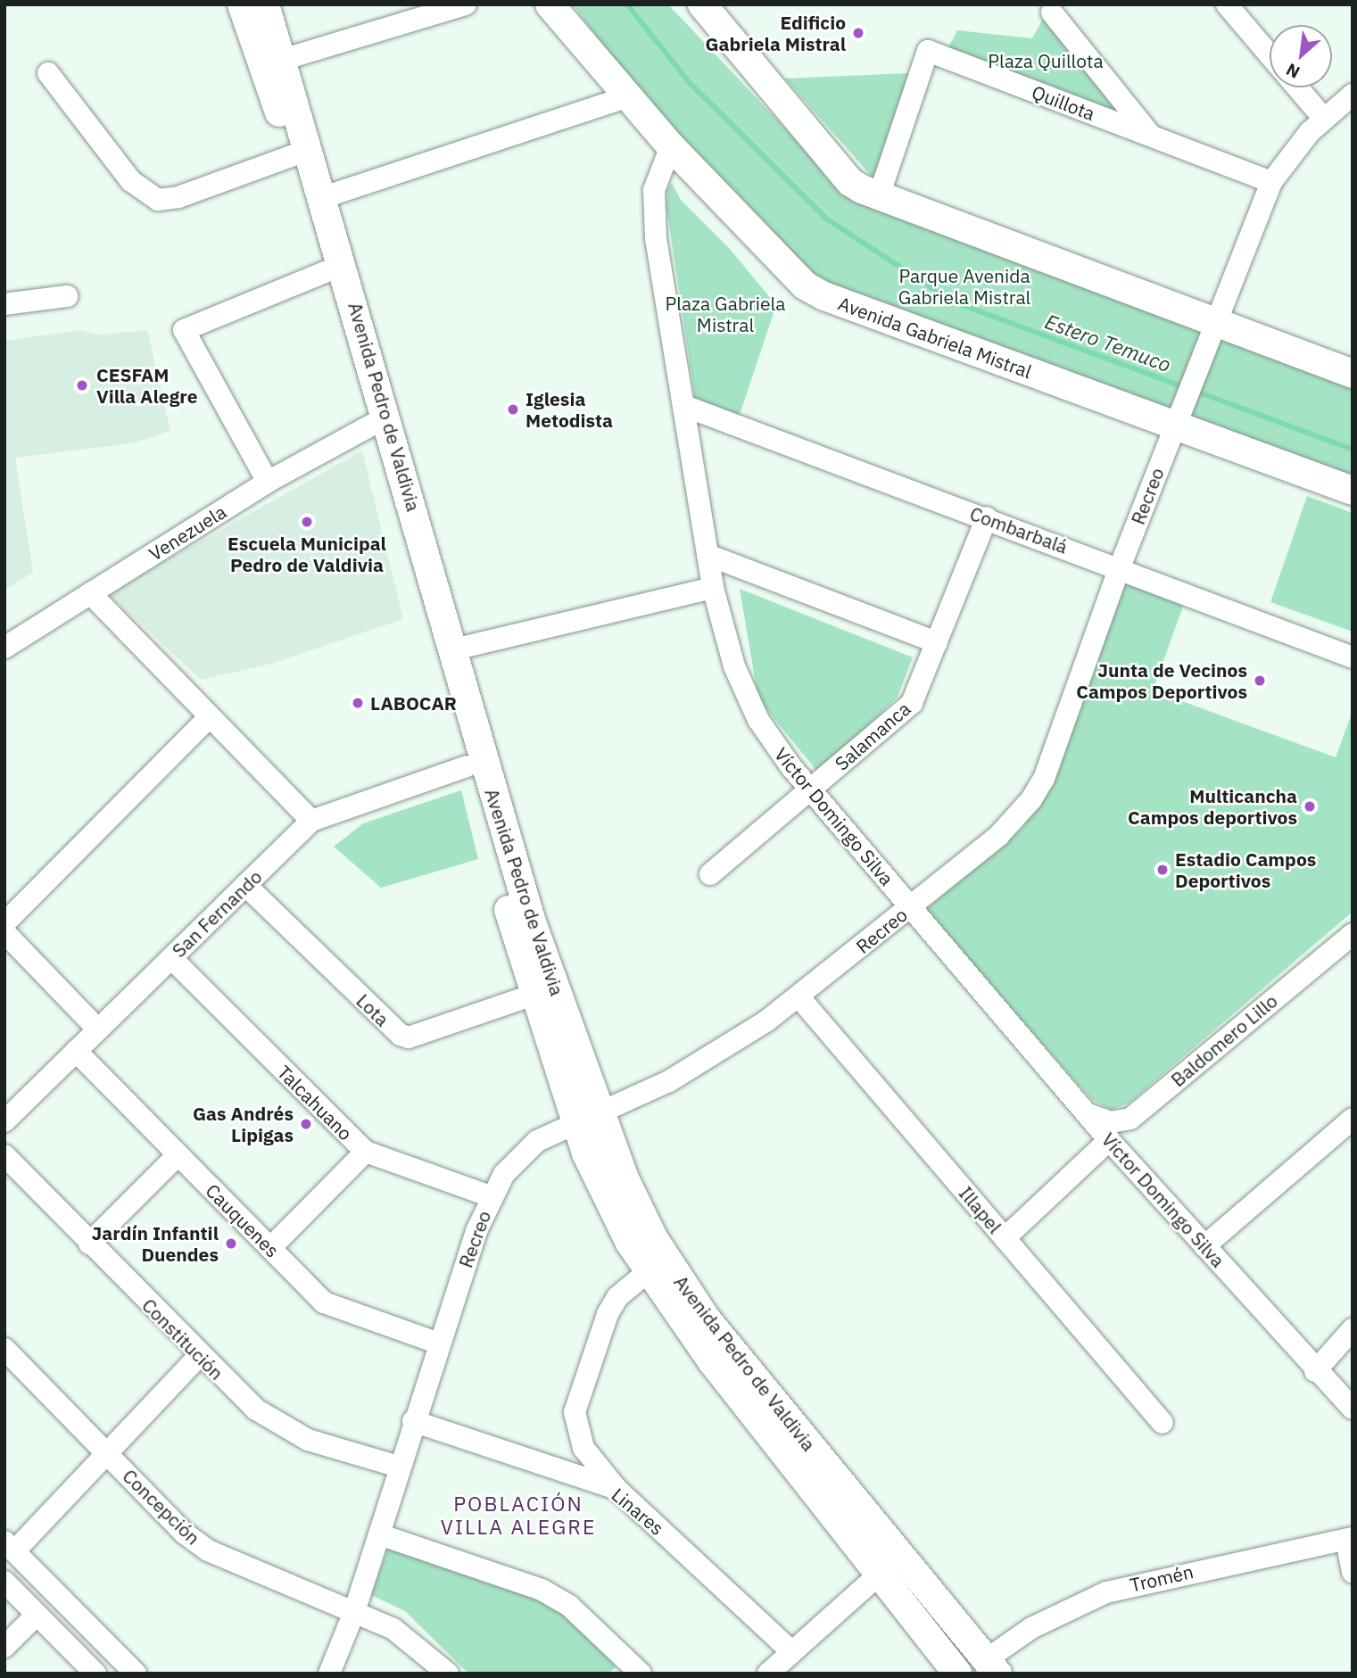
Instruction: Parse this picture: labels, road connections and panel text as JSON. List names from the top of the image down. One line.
{"streets":{"main road":["Avenida Gabriela Mistral","Avenida Pedro de Valdivia"],"street":["Quillota","Recreo","Combarbalá","Venezuela","Salamanca","Víctor Domingo Silva","San Fernando","Lota","Baldomero Lillo","Talcahuano","Illapel","Cauquenes","Constitución","Concepción","Linares","Tromén"]},"crossings":[["Quillota","Recreo"],["Avenida Gabriela Mistral","Recreo"],["Avenida Gabriela Mistral","Víctor Domingo Silva"],["Avenida Pedro de Valdivia","Recreo"],["Avenida Pedro de Valdivia","Venezuela"],["Avenida Pedro de Valdivia","San Fernando"],["Avenida Pedro de Valdivia","Lota"],["Avenida Pedro de Valdivia","Tromén"],["Recreo","Combarbalá"],["Recreo","Víctor Domingo Silva"],["Recreo","Talcahuano"],["Recreo","Illapel"],["Recreo","Cauquenes"],["Recreo","Constitución"],["Recreo","Concepción"],["Recreo","Linares"],["Combarbalá","Salamanca"],["Combarbalá","Víctor Domingo Silva"],["Salamanca","Víctor Domingo Silva"],["Víctor Domingo Silva","Baldomero Lillo"],["San Fernando","Lota"],["San Fernando","Talcahuano"],["San Fernando","Cauquenes"]],"districts":["POBLACIÓN VILLA ALEGRE"],"water":["Estero Temuco"],"parks":["Plaza Quillota","Parque Avenida Gabriela Mistral","Plaza Gabriela Mistral"],"places":["Edificio Gabriela Mistral","CESFAM Villa Alegre","Iglesia Metodista","Escuela Municipal Pedro de Valdivia","Junta de Vecinos Campos Deportivos","LABOCAR","Multicancha Campos deportivos","Estadio Campos Deportivos","Gas Andrés Lipigas","Jardín Infantil Duendes"],"north":"bottom left"}
